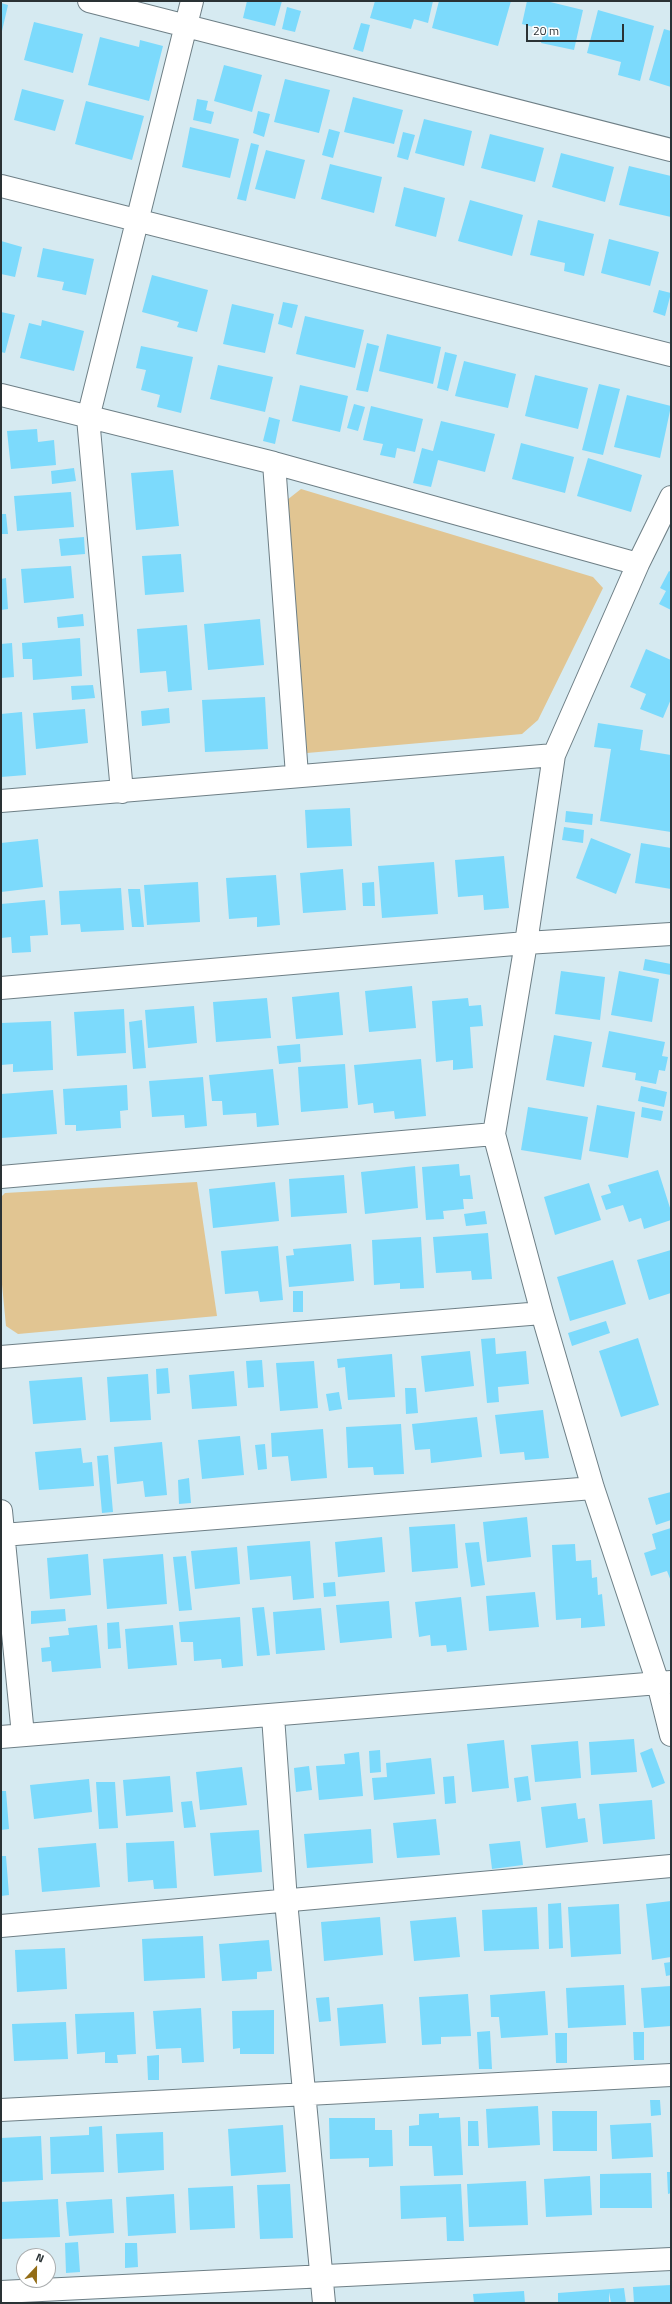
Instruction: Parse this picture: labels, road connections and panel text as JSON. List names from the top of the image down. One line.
{"scale_bar":"20 m","north":"top"}
